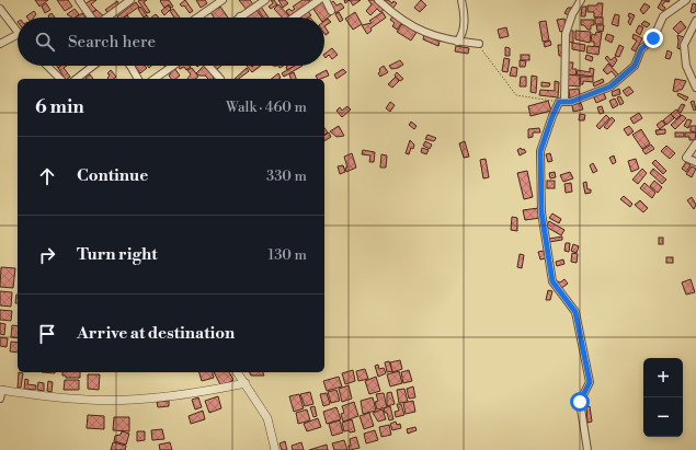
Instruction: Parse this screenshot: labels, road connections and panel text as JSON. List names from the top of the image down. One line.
{"page":{"search":"Search here","heading":["6 min","Walk · 460 m"],"list":[["Continue","330 m"],["Turn right","130 m"],"Arrive at destination"],"map_buttons":["+","−"]}}
